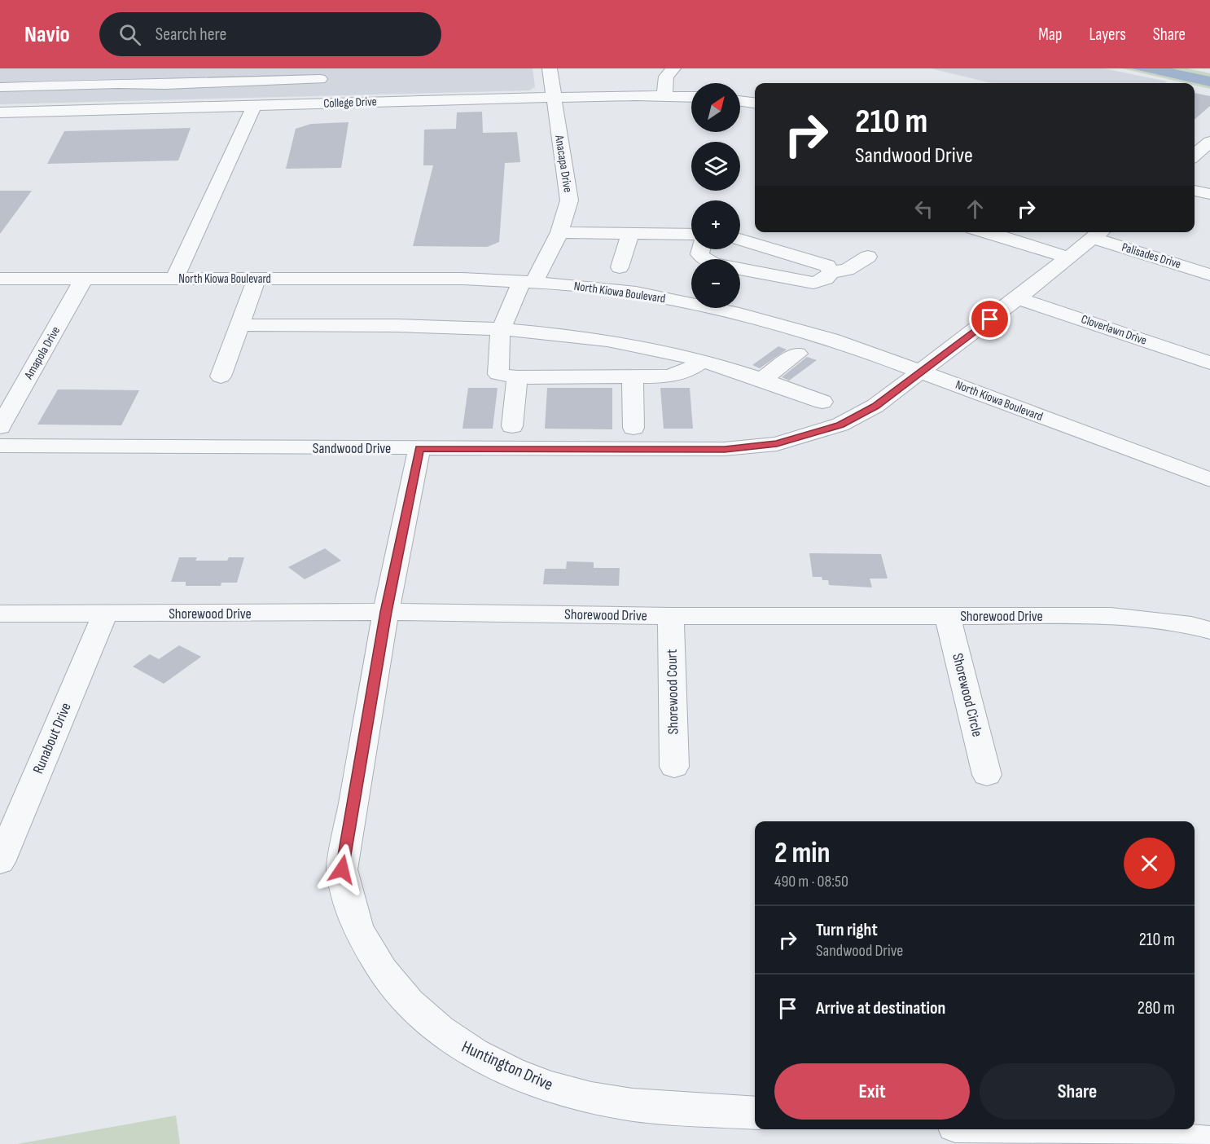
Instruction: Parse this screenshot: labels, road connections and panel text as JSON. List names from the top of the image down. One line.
{"streets":{"street":["College Drive","Anacapa Drive","Palisades Drive","North Kiowa Boulevard","Cloverlawn Drive","Amapola Drive","Sandwood Drive","Shorewood Drive","Shorewood Court","Shorewood Circle","Runabout Drive","Huntington Drive"]},"crossings":[["College Drive","Anacapa Drive"],["Anacapa Drive","North Kiowa Boulevard"],["Palisades Drive","Sandwood Drive"],["North Kiowa Boulevard","Amapola Drive"],["North Kiowa Boulevard","Sandwood Drive"],["Cloverlawn Drive","Sandwood Drive"],["Sandwood Drive","Huntington Drive"],["Shorewood Drive","Shorewood Court"],["Shorewood Drive","Shorewood Circle"],["Shorewood Drive","Runabout Drive"],["Shorewood Drive","Huntington Drive"]],"north":"top right","page":{"header":"Navio","search":"Search here","nav":["Map","Layers","Share"],"map_buttons":["+","−"],"turn":["210 m","Sandwood Drive"],"heading":["2 min","490 m · 08:50"],"list":[{"name":"Turn right","note":"Sandwood Drive","value":"210 m"},{"name":"Arrive at destination","value":"280 m"}],"buttons":["Exit","Share"]}}
